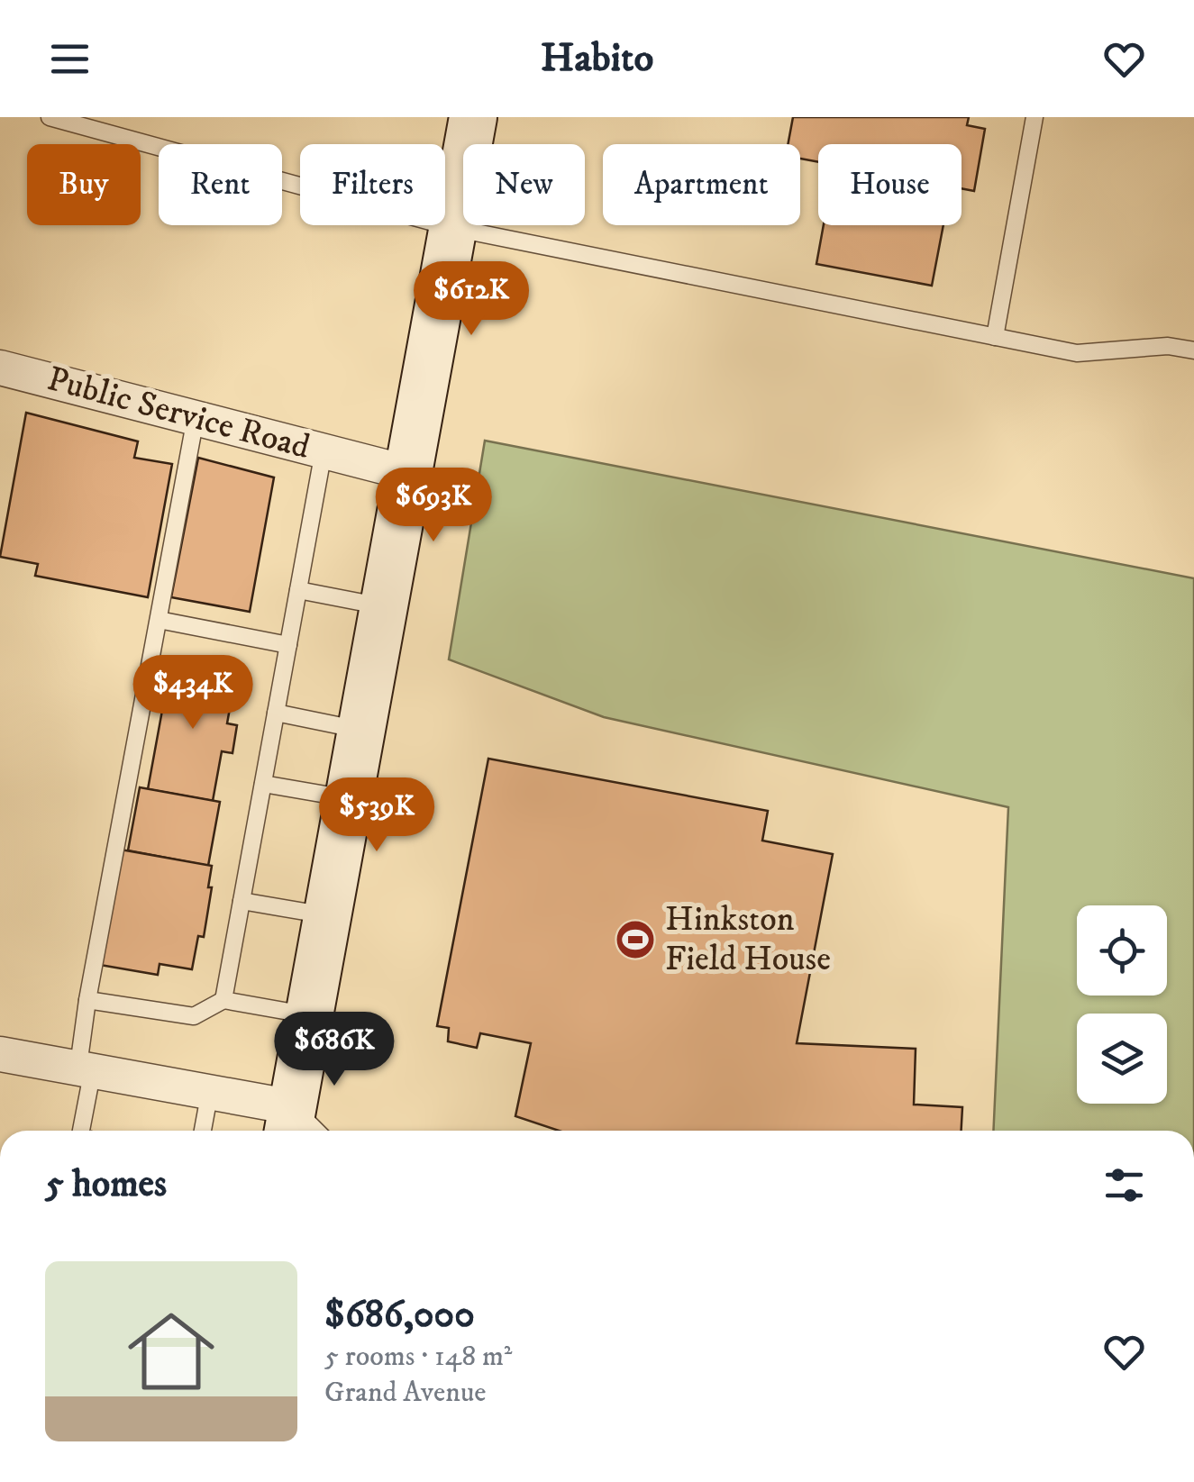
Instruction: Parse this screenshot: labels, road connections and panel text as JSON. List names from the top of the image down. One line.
{"streets":{"street":["Public Service Road"]},"places":{"sports":["Hinkston Field House"]},"page":{"header":"Habito","chip":["Buy","Rent","Filters","New","Apartment","House"],"price":["$612K","$693K","$434K","$539K","$686K"],"heading":"5 homes","list":[{"name":"$686,000","note":"5 rooms · 148 m² · Grand Avenue"}]}}
